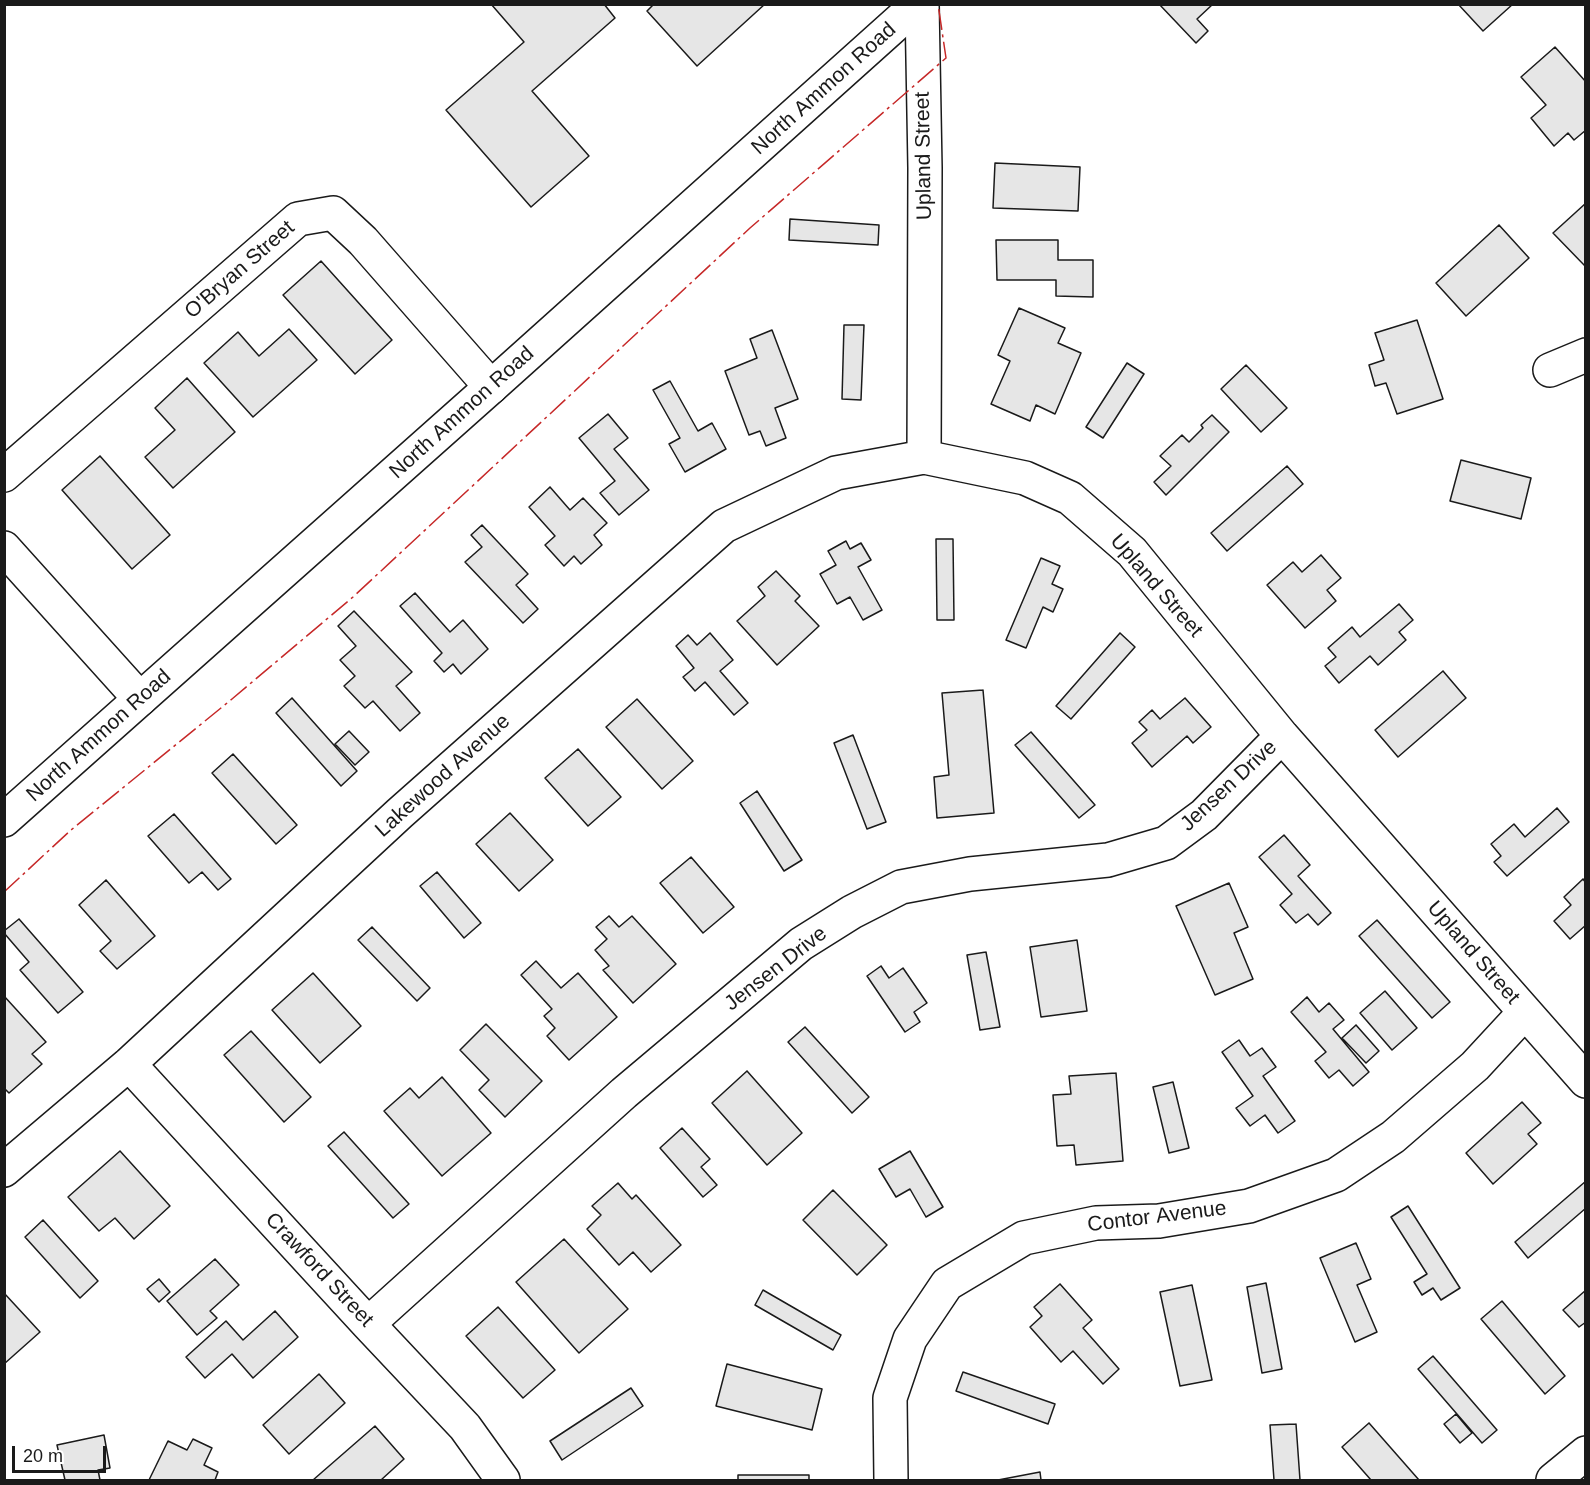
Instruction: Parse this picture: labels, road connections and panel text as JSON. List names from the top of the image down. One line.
{"streets":{"street":["North Ammon Road","Upland Street","O'Bryan Street","Lakewood Avenue","Jensen Drive","Contor Avenue","Crawford Street"]},"crossings":[["North Ammon Road","Upland Street"],["North Ammon Road","O'Bryan Street"],["Upland Street","Lakewood Avenue"],["Upland Street","Jensen Drive"],["Upland Street","Contor Avenue"],["Lakewood Avenue","Crawford Street"],["Jensen Drive","Crawford Street"]],"scale_bar":"20 m"}
